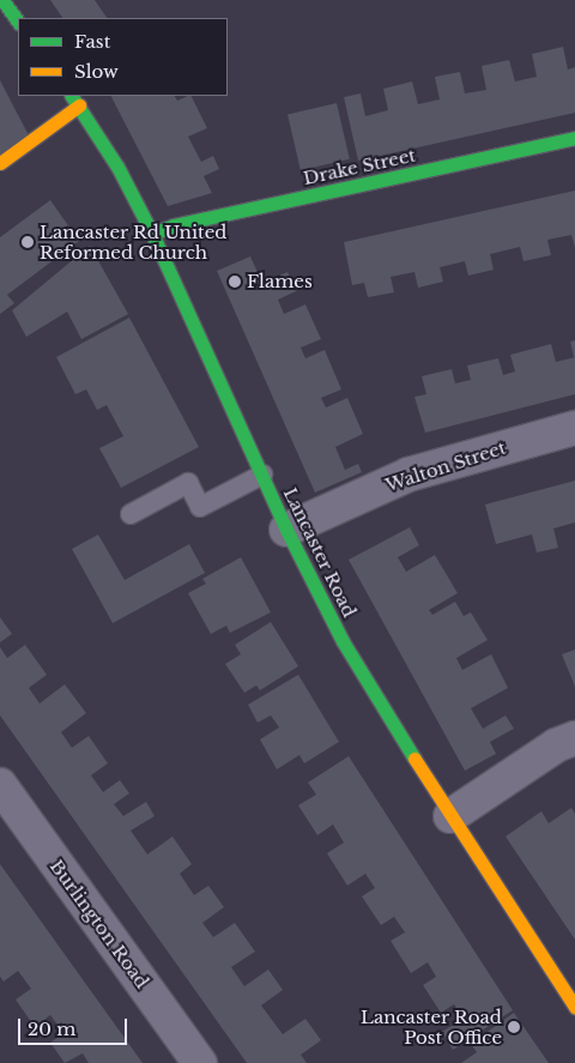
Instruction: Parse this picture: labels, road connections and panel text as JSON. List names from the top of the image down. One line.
{"streets":{"street":["Drake Street","Walton Street","Lancaster Road","Burlington Road"]},"crossings":[["Drake Street","Lancaster Road"],["Walton Street","Lancaster Road"]],"places":["Lancaster Rd United Reformed Church","Flames","Lancaster Road Post Office"],"legend":["Fast","Slow"],"scale_bar":"20 m"}
